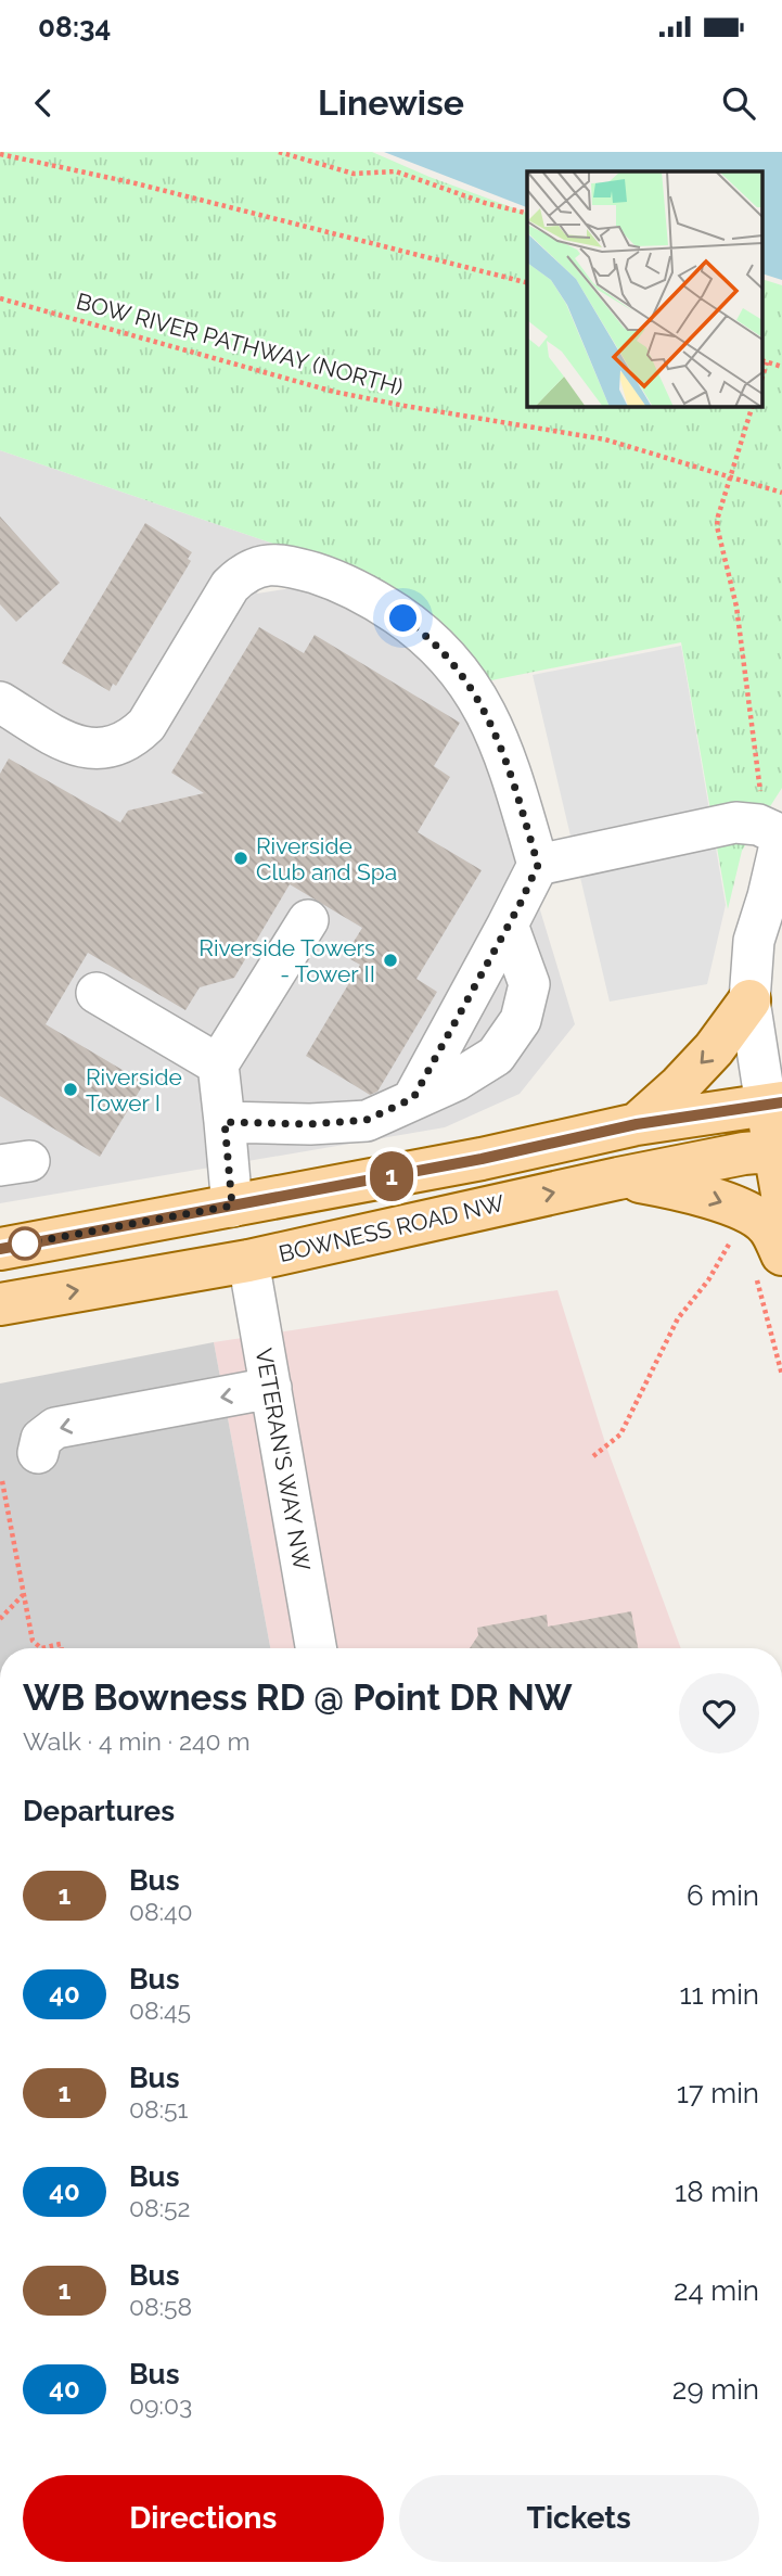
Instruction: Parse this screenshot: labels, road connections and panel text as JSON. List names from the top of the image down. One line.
{"streets":{"main road":["BOWNESS ROAD NW"],"street":["VETERAN'S WAY NW"],"path":["BOW RIVER PATHWAY (NORTH)"]},"crossings":[["BOWNESS ROAD NW","VETERAN'S WAY NW"]],"places":["Riverside Club and Spa","Riverside Towers - Tower II","Riverside Tower I"],"lines":["bus line 1"],"page":{"status":"08:34","header":"Linewise","on_map":"1","heading":[["WB Bowness RD @ Point DR NW","Walk · 4 min · 240 m"],"Departures"],"list":[{"mark":"1","name":"Bus","note":"08:40","value":"6 min"},{"mark":"40","name":"Bus","note":"08:45","value":"11 min"},{"mark":"1","name":"Bus","note":"08:51","value":"17 min"},{"mark":"40","name":"Bus","note":"08:52","value":"18 min"},{"mark":"1","name":"Bus","note":"08:58","value":"24 min"},{"mark":"40","name":"Bus","note":"09:03","value":"29 min"}],"buttons":["Directions","Tickets"]}}
